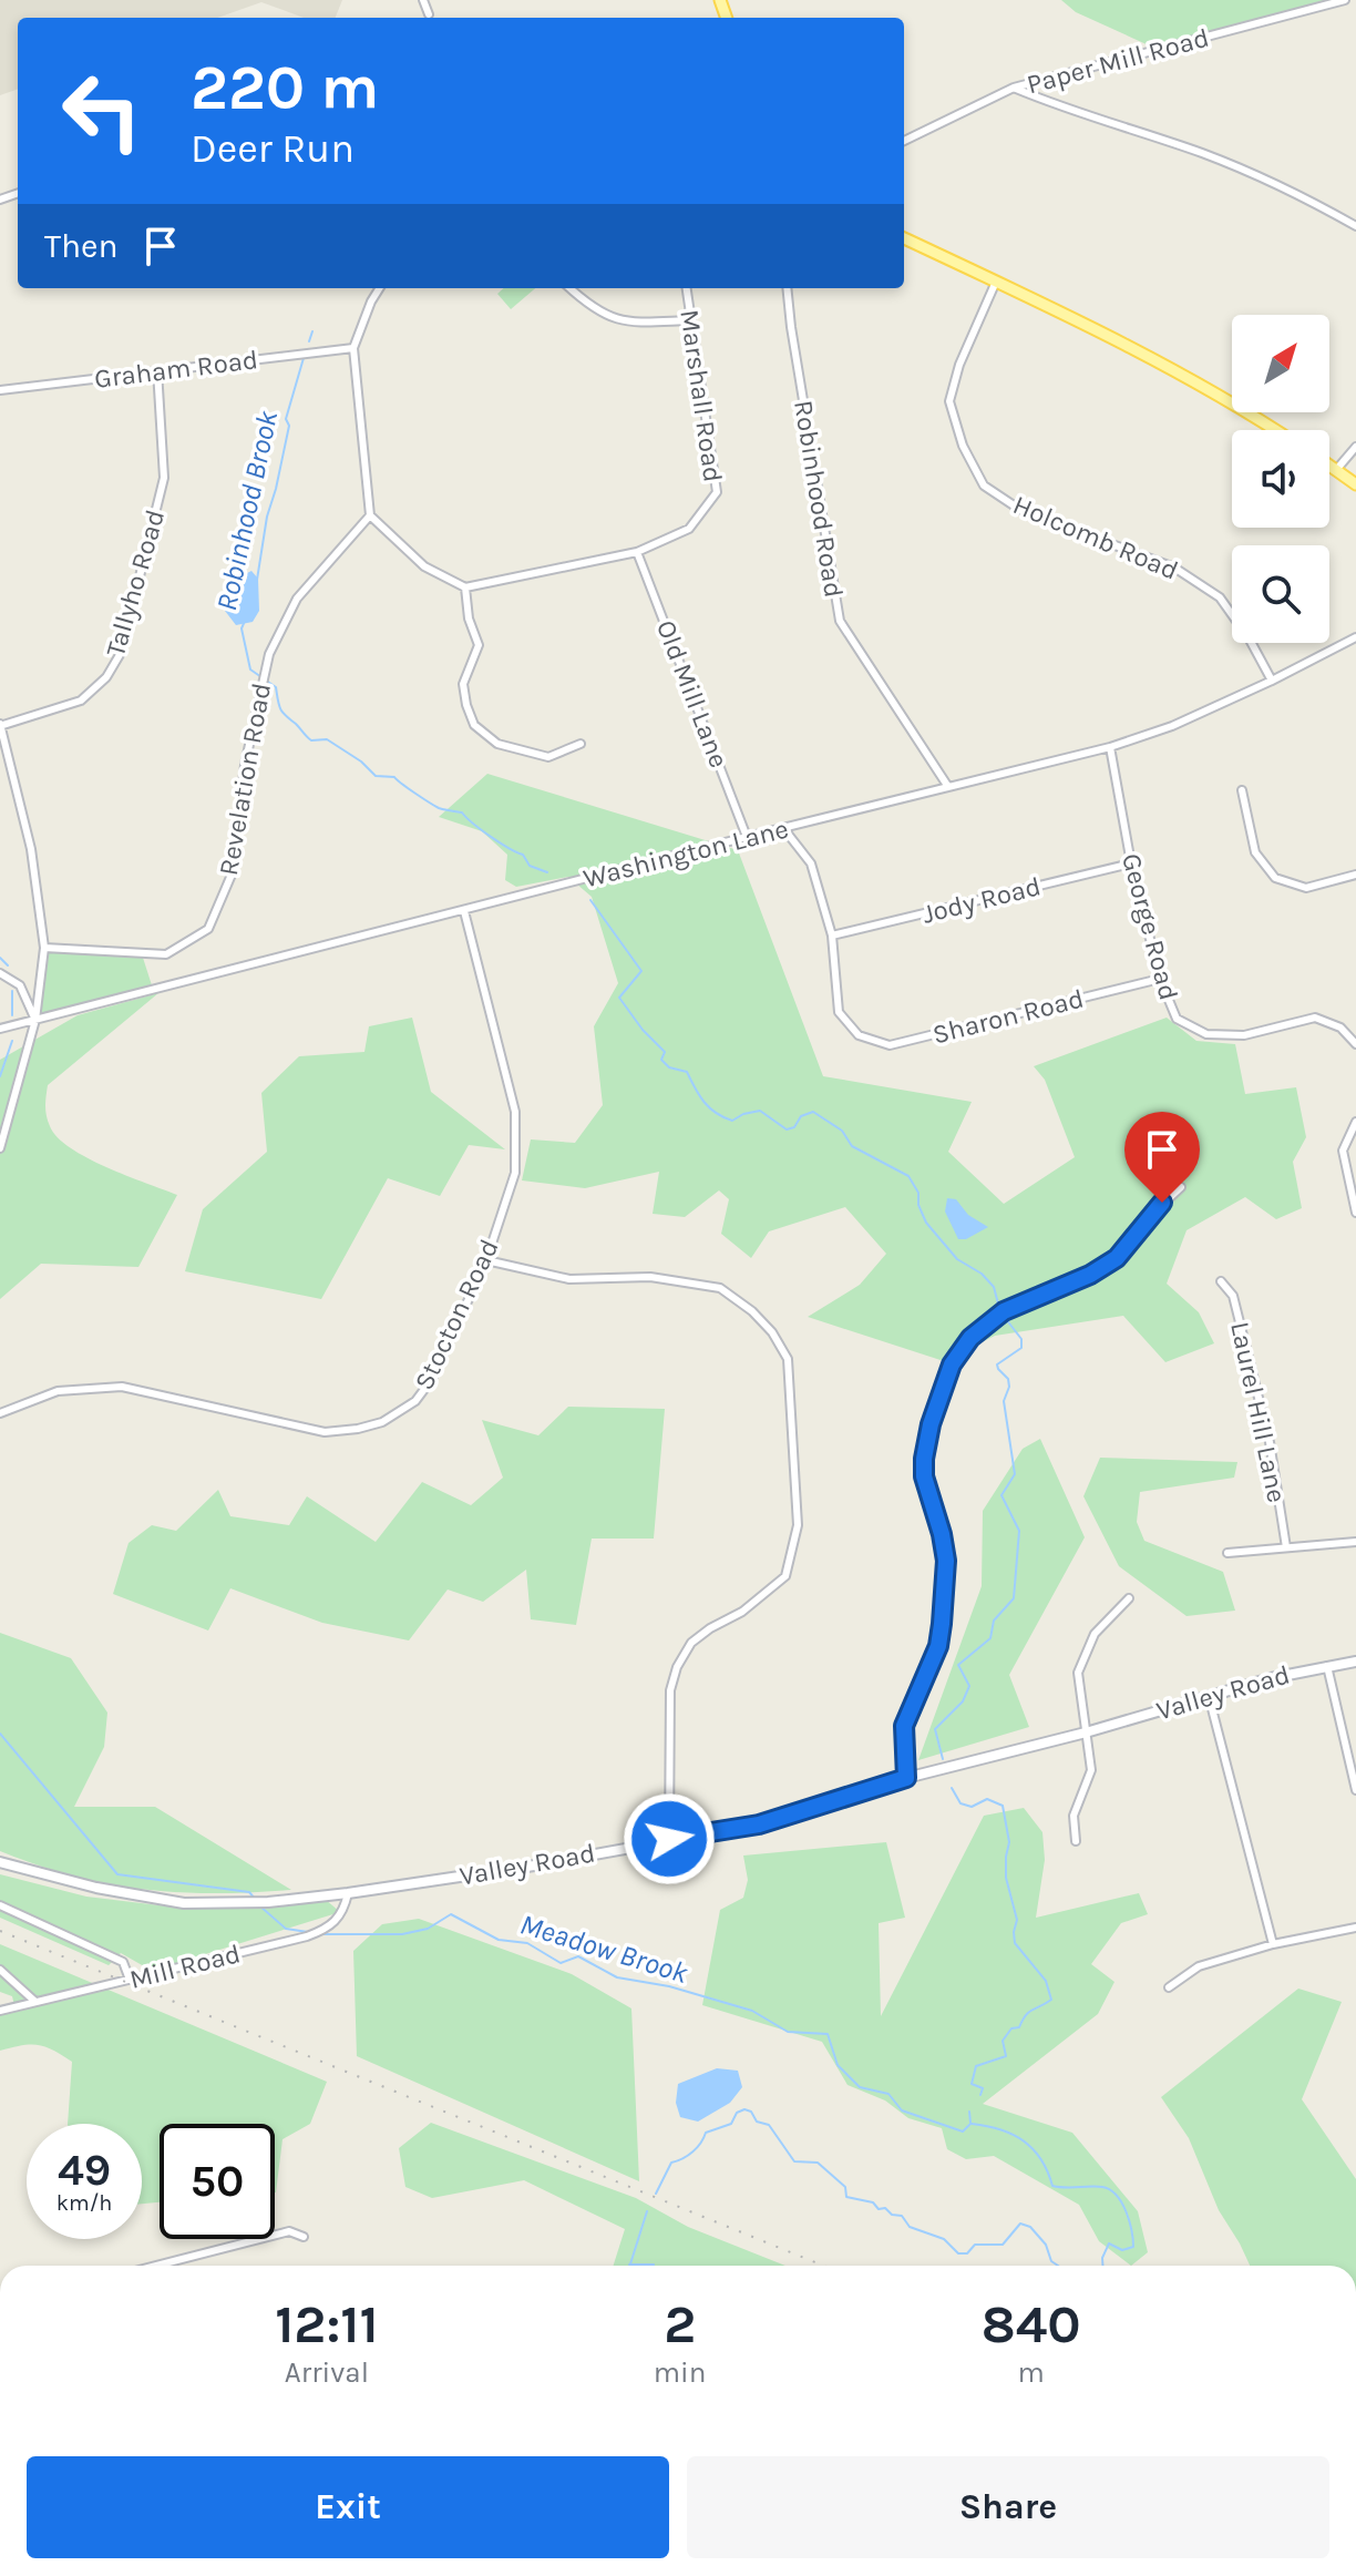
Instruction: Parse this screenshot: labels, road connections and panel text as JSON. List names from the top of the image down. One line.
{"streets":{"main road":["Valley Road"],"street":["Paper Mill Road","Graham Road","Marshall Road","Robinhood Road","Holcomb Road","Tallyho Road","Old Mill Lane","Revelation Road","Washington Lane","Jody Road","George Road","Sharon Road","Stocton Road","Laurel Hill Lane","Mill Road"]},"crossings":[["Graham Road","Tallyho Road"],["Marshall Road","Old Mill Lane"],["Robinhood Road","Washington Lane"],["Holcomb Road","Washington Lane"],["Old Mill Lane","Washington Lane"],["Washington Lane","George Road"],["Washington Lane","Stocton Road"],["Jody Road","George Road"],["Jody Road","Sharon Road"],["George Road","Sharon Road"],["Valley Road","Mill Road"]],"water":["Robinhood Brook","Meadow Brook"],"north":"top right","page":{"turn":["220 m","Deer Run"],"then":"Then","speed":"49 km/h","limit":"50","eta":["12:11","Arrival","2","min","840","m"],"buttons":["Exit","Share"]}}
